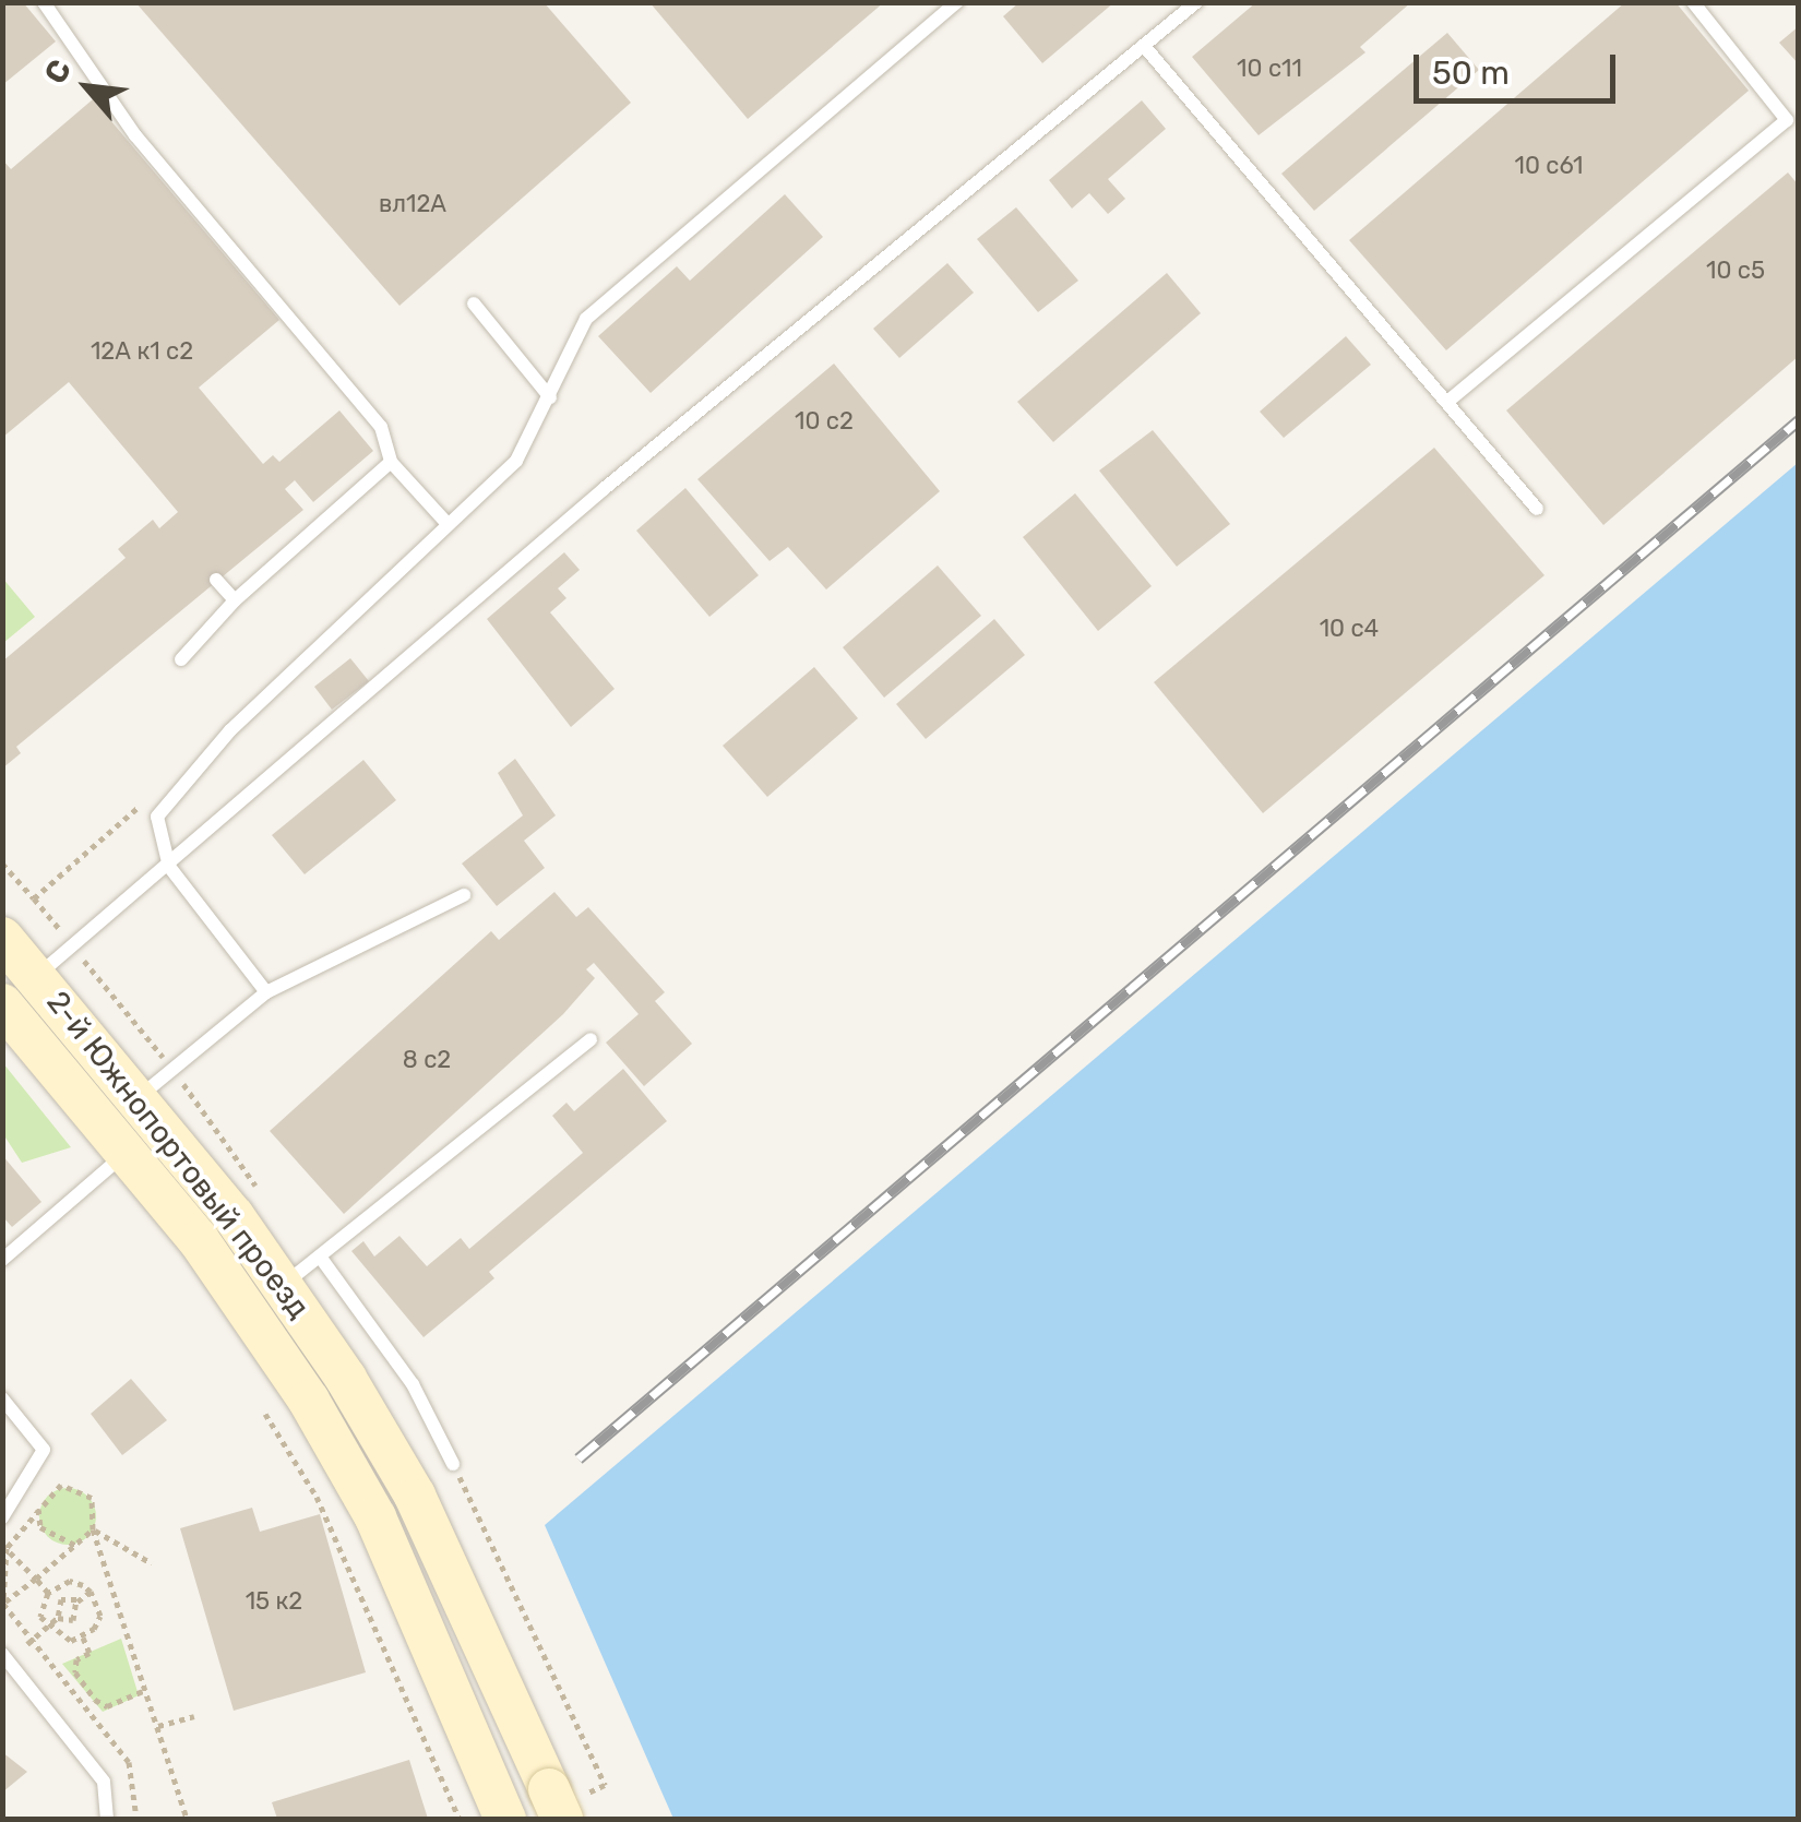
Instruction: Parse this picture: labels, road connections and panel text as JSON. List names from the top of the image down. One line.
{"streets":{"main road":["2-й Южнопортовый проезд"]},"house_numbers":["10 с11","10 с61","вл12А","10 с5","12А к1 с2","10 с2","10 с4","8 с2","15 к2"],"scale_bar":"50 m","north":"top left"}
